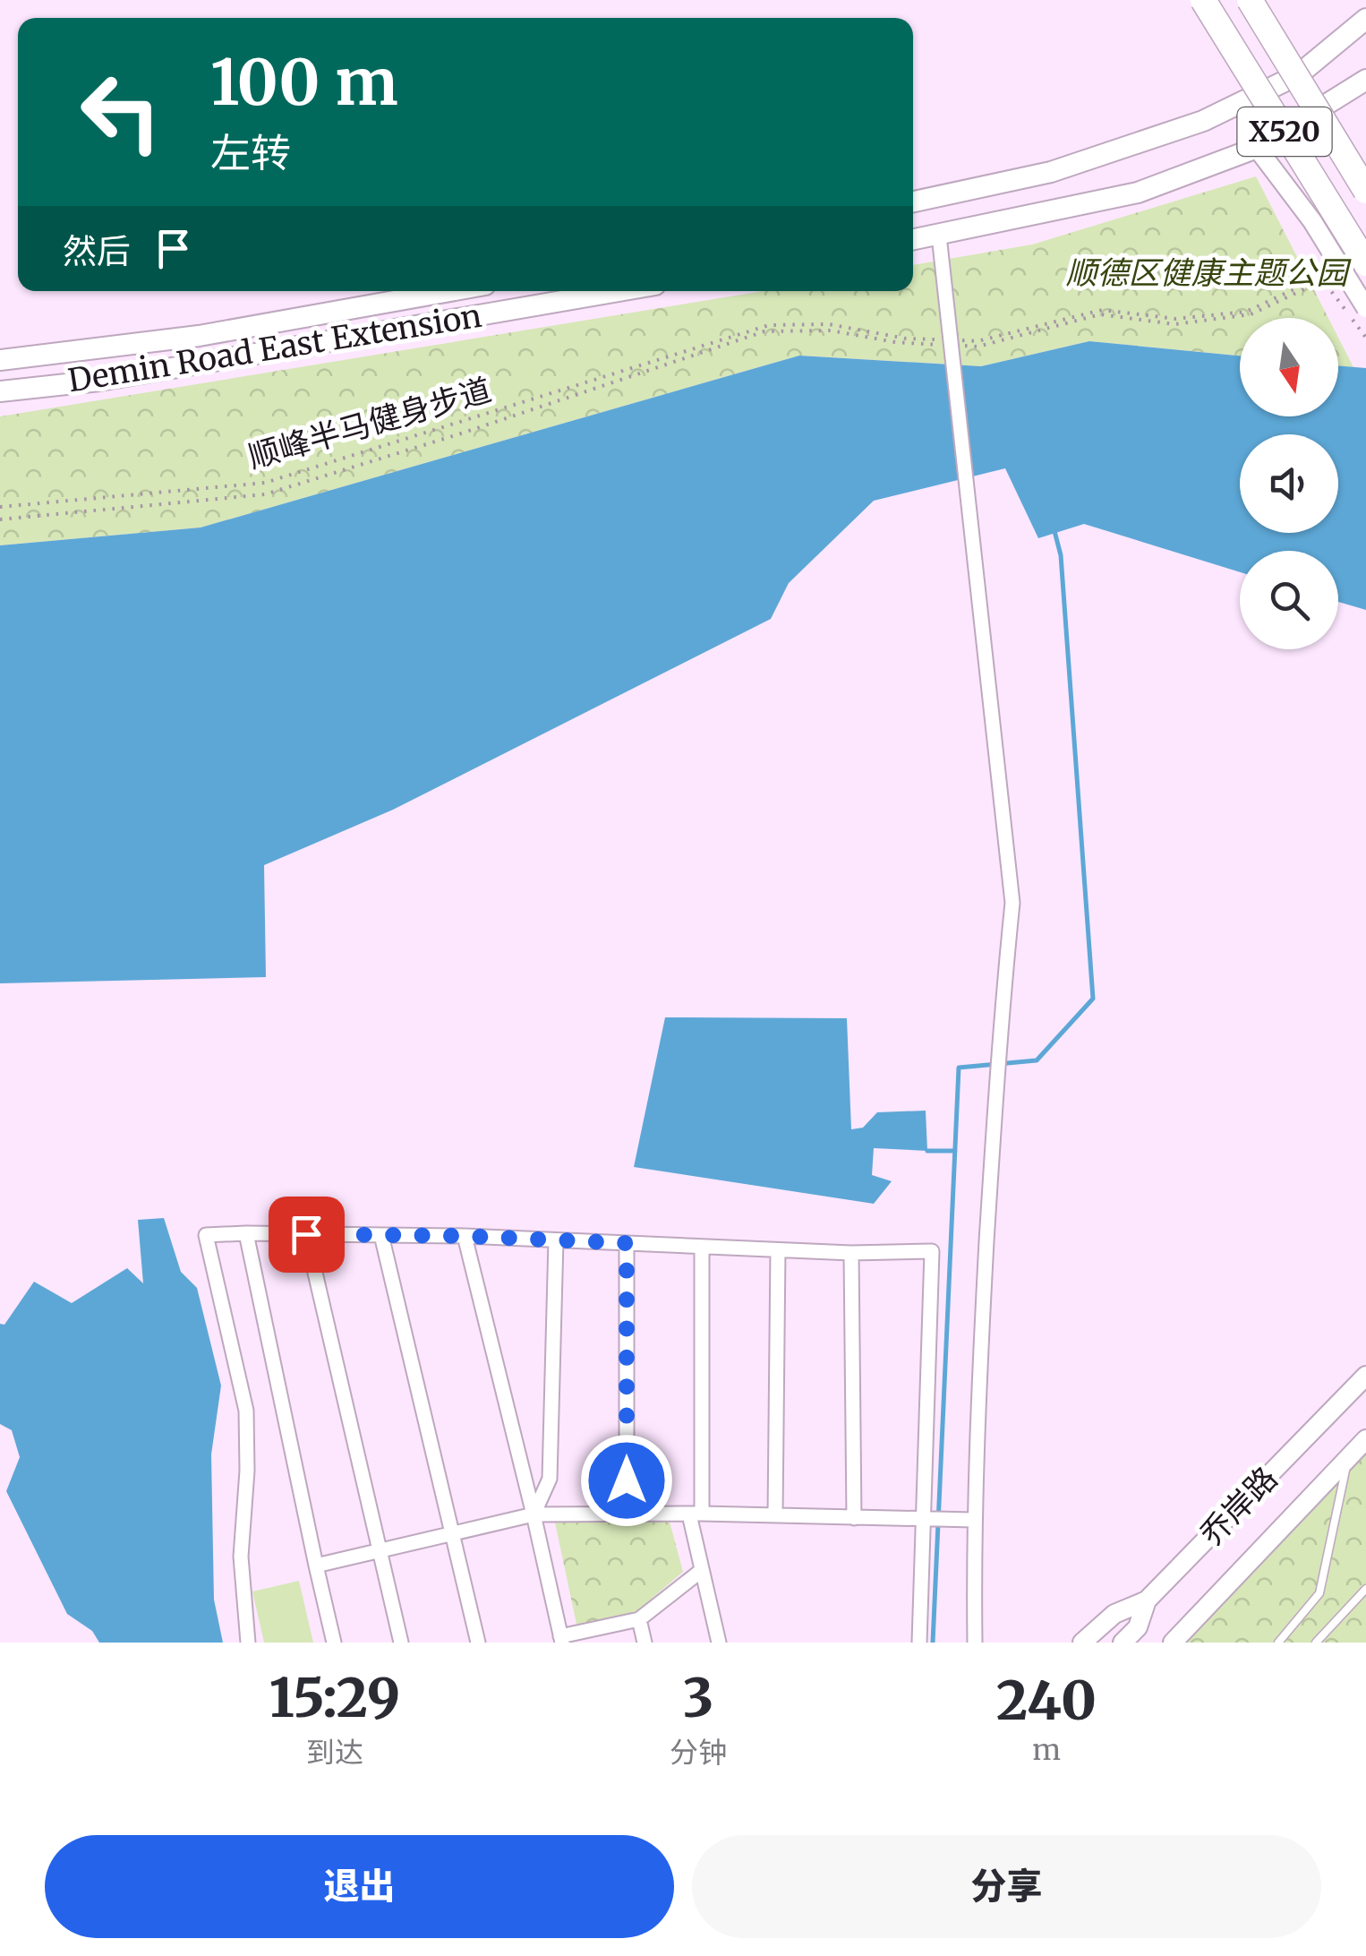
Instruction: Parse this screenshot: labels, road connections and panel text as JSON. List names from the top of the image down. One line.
{"streets":{"highway":["X520"],"main road":["Demin Road East Extension"],"street":["乔岸路"],"path":["顺峰半马健身步道"]},"parks":["顺德区健康主题公园"],"north":"bottom","page":{"turn":["100 m","左转"],"then":"然后","eta":["15:29","到达","3","分钟","240","m"],"buttons":["退出","分享"]}}
